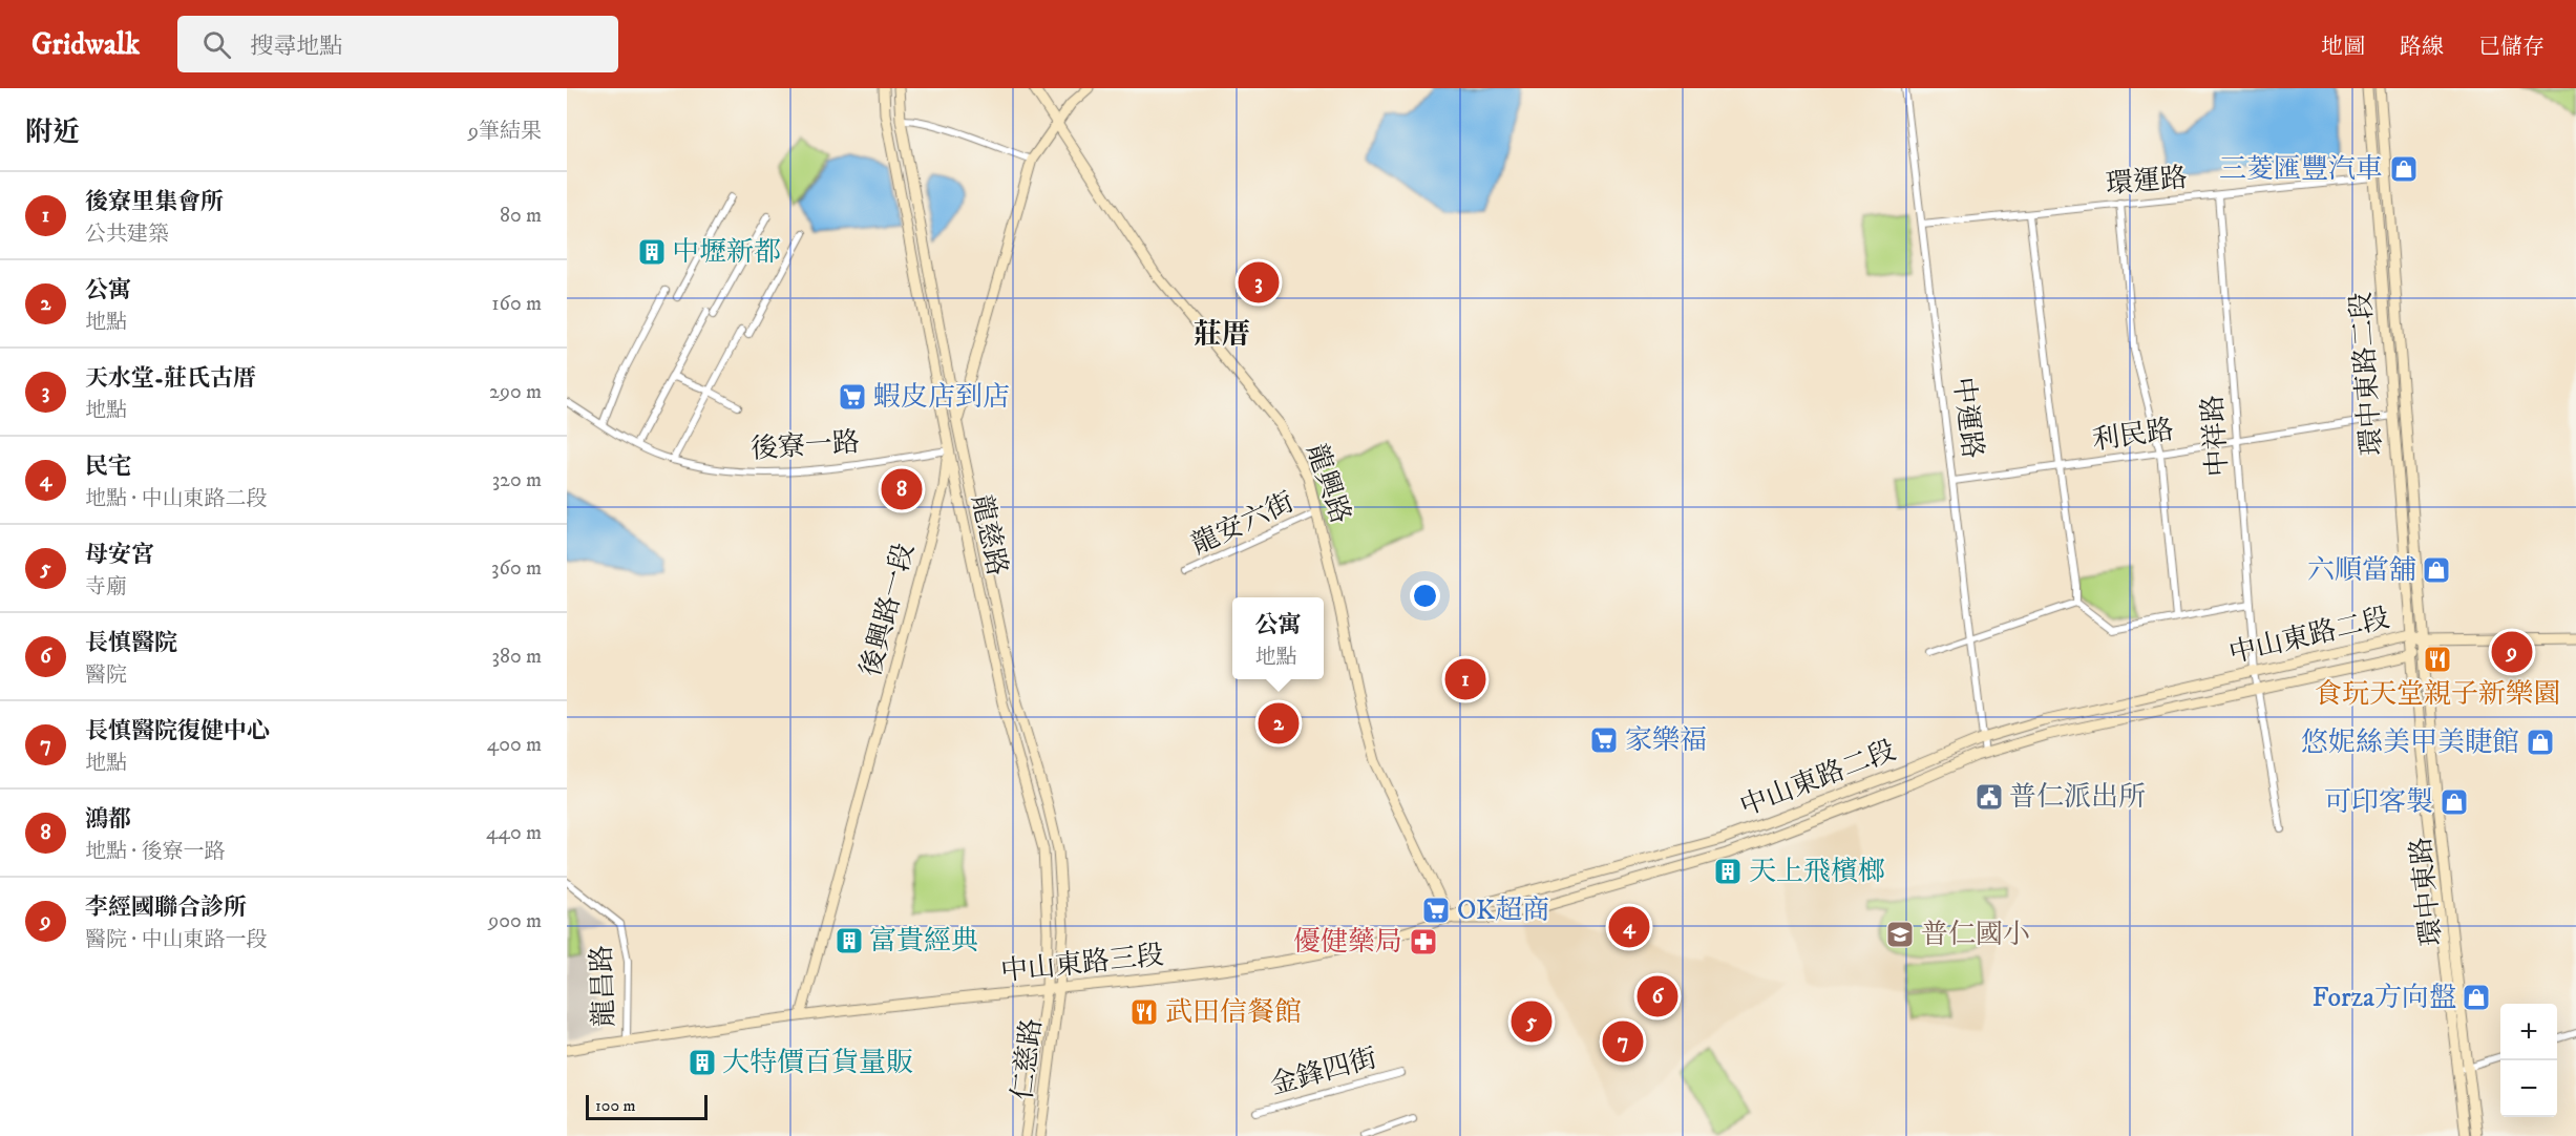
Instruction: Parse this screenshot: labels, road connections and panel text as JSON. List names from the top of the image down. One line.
{"streets":{"street":["環運路","環中東路二段","中運路","利民路","中祥路","後寮一路","龍興路","龍安六街","龍慈路","後興路一段","中山東路二段","環中東路","中山東路三段","龍昌路","仁慈路","金鋒四街"]},"crossings":[["環運路","環中東路二段"],["環運路","中運路"],["環運路","中祥路"],["環中東路二段","利民路"],["環中東路二段","中山東路二段"],["環中東路二段","環中東路"],["中運路","利民路"],["中運路","中山東路二段"],["利民路","中祥路"],["中祥路","中山東路二段"],["後寮一路","龍慈路"],["後寮一路","後興路一段"],["龍興路","龍安六街"],["龍興路","後興路一段"],["龍興路","中山東路二段"],["龍興路","中山東路三段"],["龍慈路","後興路一段"],["龍慈路","中山東路三段"],["龍慈路","仁慈路"],["後興路一段","中山東路三段"],["中山東路二段","環中東路"],["中山東路二段","中山東路三段"],["中山東路三段","龍昌路"],["中山東路三段","仁慈路"]],"districts":["莊厝"],"places":{"shop":["三菱匯豐汽車","六順當舖","悠妮絲美甲美睫館","可印客製","Forza方向盤"],"building":["中壢新都","天上飛檳榔","富貴經典","大特價百貨量販"],"supermarket":["蝦皮店到店","家樂福","OK超商"],"restaurant":["食玩天堂親子新樂園","武田信餐館"],"public building":["普仁派出所"],"school or university":["普仁國小"],"pharmacy":["優健藥局"]},"scale_bar":"100 m","page":{"header":"Gridwalk","search":"搜尋地點","nav":["地圖","路線","已儲存"],"heading":["附近","9筆結果"],"list":[{"mark":"1","name":"後寮里集會所","note":"公共建築","value":"80 m"},{"mark":"2","name":"公寓","note":"地點","value":"160 m"},{"mark":"3","name":"天水堂-莊氏古厝","note":"地點","value":"290 m"},{"mark":"4","name":"民宅","note":"地點 · 中山東路二段","value":"320 m"},{"mark":"5","name":"母安宮","note":"寺廟","value":"360 m"},{"mark":"6","name":"長慎醫院","note":"醫院","value":"380 m"},{"mark":"7","name":"長慎醫院復健中心","note":"地點","value":"400 m"},{"mark":"8","name":"鴻都","note":"地點 · 後寮一路","value":"440 m"},{"mark":"9","name":"李經國聯合診所","note":"醫院 · 中山東路一段","value":"900 m"}],"pins":["3","8","9","1","2","4","6","5","7"],"popup":["公寓","地點"],"map_buttons":["+","−"],"scale":"100 m"}}
